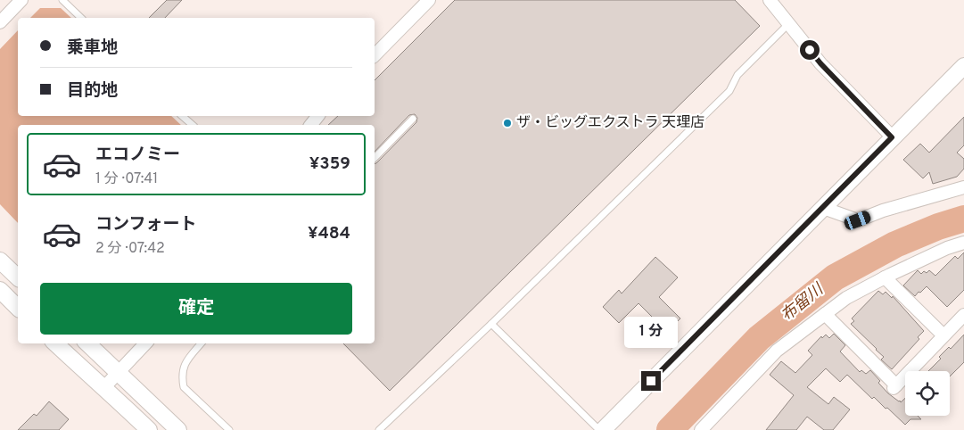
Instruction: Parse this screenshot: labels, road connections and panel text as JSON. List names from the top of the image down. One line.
{"water":["布留川"],"places":["ザ・ビッグエクストラ 天理店"],"page":{"banner":["乗車地","目的地"],"list":[{"name":"エコノミー","note":"1 分 · 07:41","value":"¥359"},{"name":"コンフォート","note":"2 分 · 07:42","value":"¥484"}],"buttons":"確定","bubble":"1 分"}}
